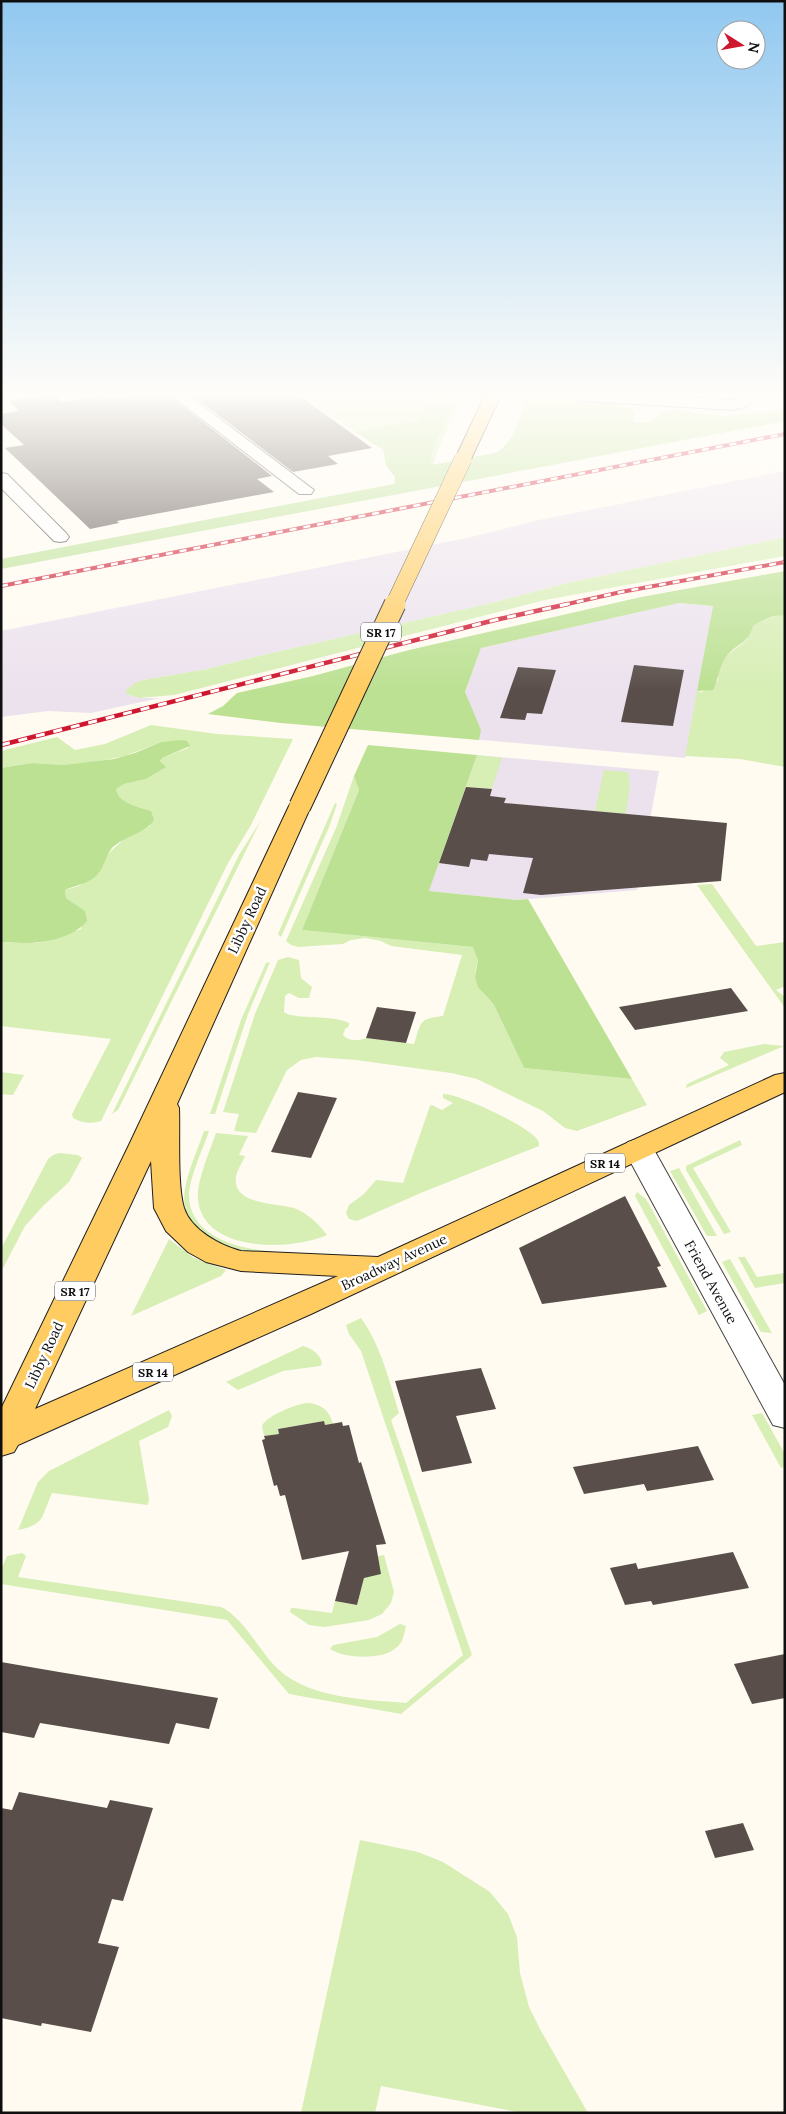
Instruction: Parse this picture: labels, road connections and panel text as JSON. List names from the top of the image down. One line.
{"streets":{"main road":["SR 17","Libby Road","SR 14","Broadway Avenue"],"street":["Friend Avenue"]},"crossings":[["Libby Road","Broadway Avenue"],["Broadway Avenue","Friend Avenue"]],"north":"right"}
